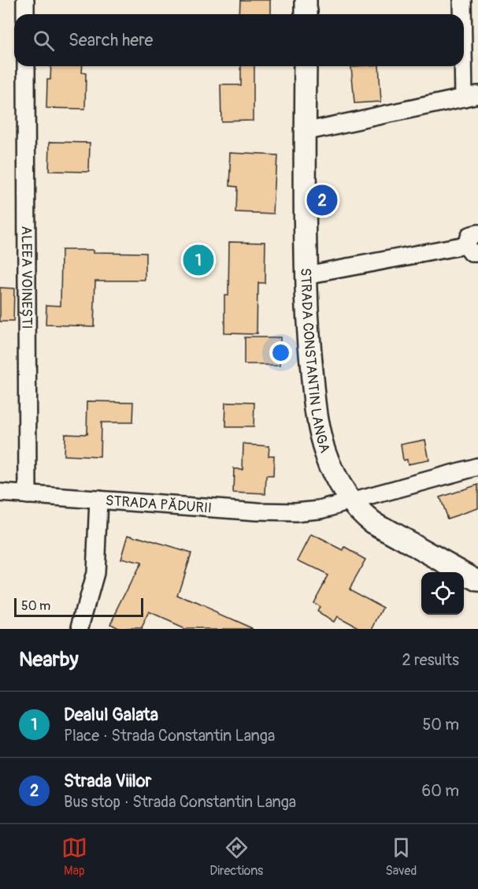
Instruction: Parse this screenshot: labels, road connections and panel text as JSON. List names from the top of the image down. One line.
{"streets":{"main road":["STRADA CONSTANTIN LANGA"],"street":["ALEEA VOINEȘTI","STRADA PĂDURII"]},"crossings":[["STRADA CONSTANTIN LANGA","STRADA PĂDURII"]],"scale_bar":"50 m","page":{"search":"Search here","pins":["2","1"],"scale":"50 m","heading":["Nearby","2 results"],"list":[{"mark":"1","name":"Dealul Galata","note":"Place · Strada Constantin Langa","value":"50 m"},{"mark":"2","name":"Strada Viilor","note":"Bus stop · Strada Constantin Langa","value":"60 m"}],"nav":["Map","Directions","Saved"]}}
